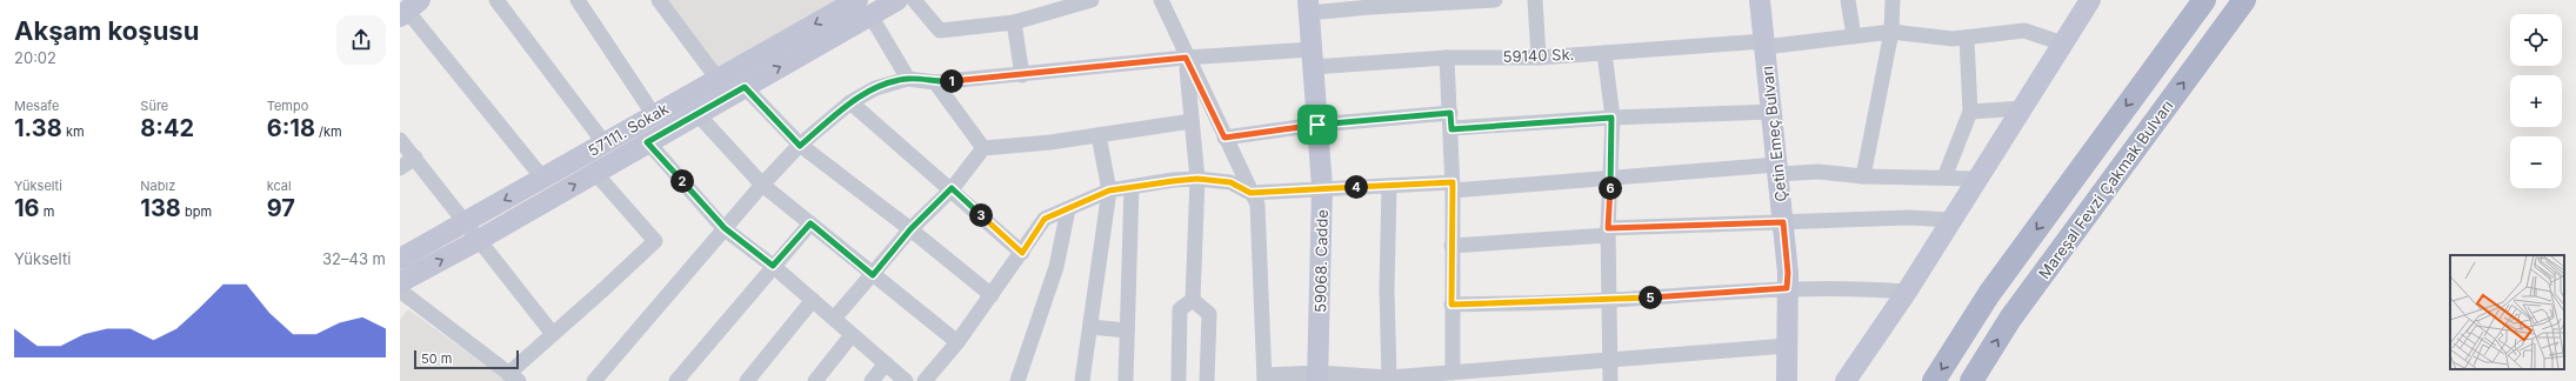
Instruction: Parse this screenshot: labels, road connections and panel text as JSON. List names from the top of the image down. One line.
{"streets":{"main road":["57111. Sokak","Çetin Emeç Bulvarı","Mareşal Fevzi Çakmak Bulvarı","59068. Cadde"],"street":["59140 Sk."]},"crossings":[["59140 Sk.","Çetin Emeç Bulvarı"],["59140 Sk.","59068. Cadde"]],"scale_bar":"50 m","page":{"heading":["Akşam koşusu","20:02"],"map_buttons":["+","−"],"pins":["1","2","4","6","3","5"],"stats":[["Mesafe","1.38 km"],["Süre","8:42"],["Tempo","6:18 /km"],["Yükselti","16 m"],["Nabız","138 bpm"],["kcal","97"]],"chart":["Yükselti","32–43 m"],"scale":"50 m"}}
